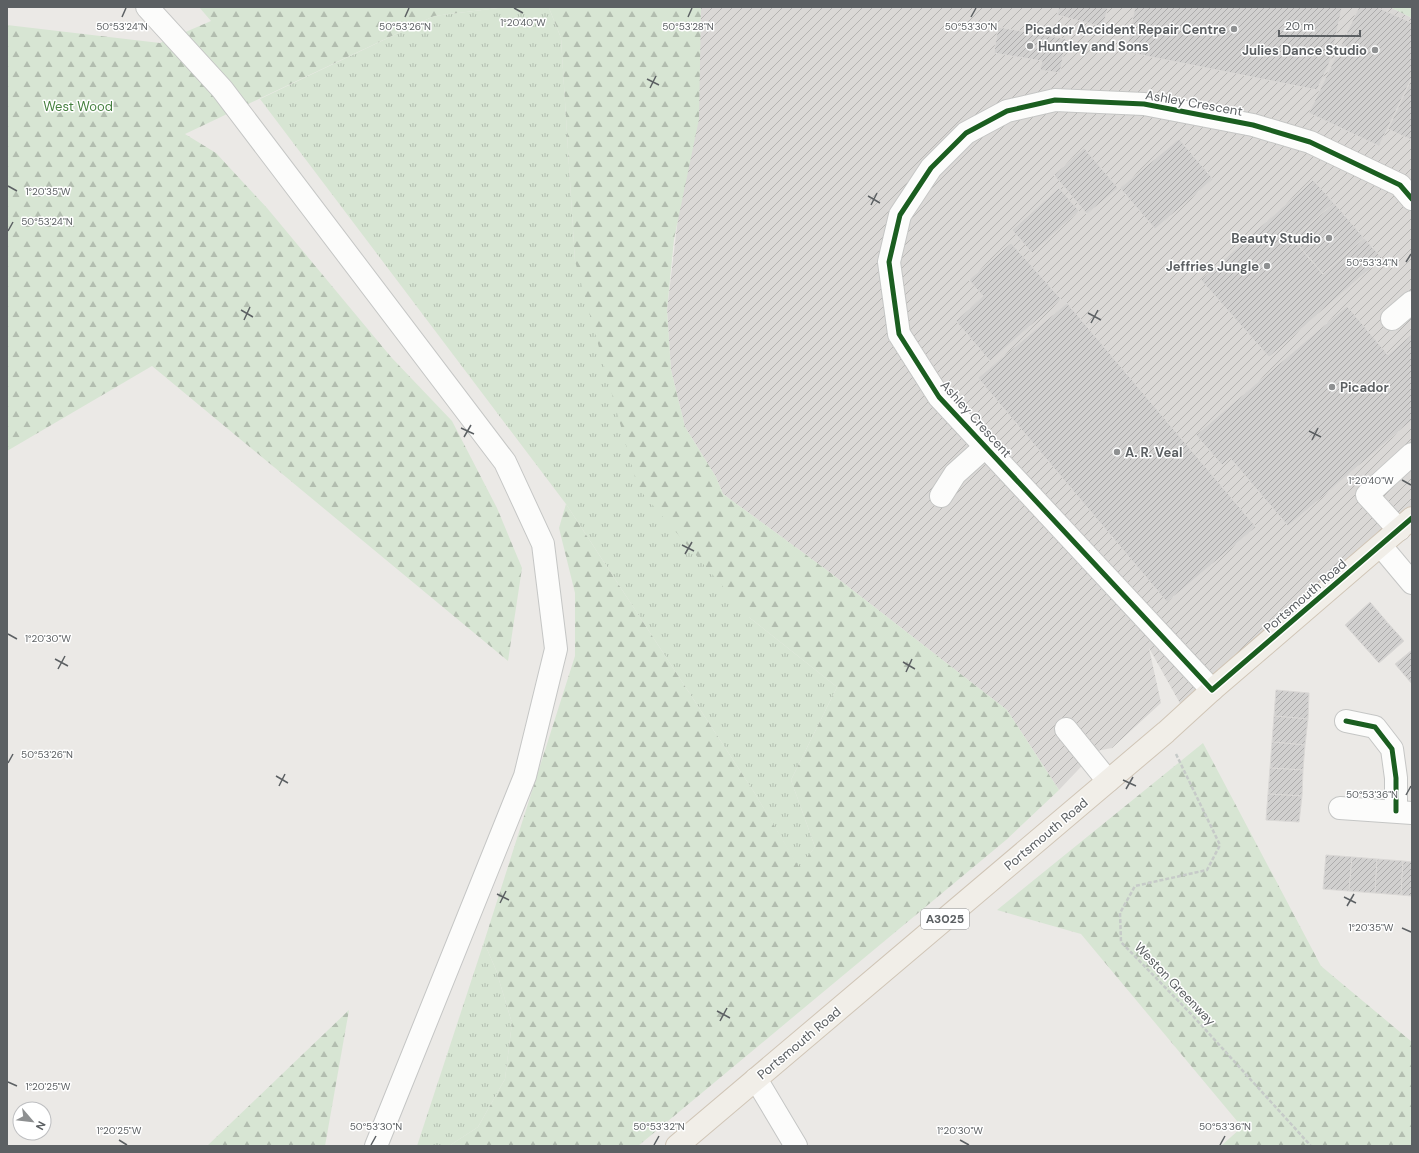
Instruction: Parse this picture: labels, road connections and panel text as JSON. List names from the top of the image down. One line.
{"streets":{"main road":["Portsmouth Road","A3025"],"street":["Ashley Crescent"],"path":["Weston Greenway"]},"crossings":[["Ashley Crescent","Portsmouth Road"],["Portsmouth Road","Weston Greenway"]],"parks":["West Wood"],"places":["Picador Accident Repair Centre","Huntley and Sons","Julies Dance Studio","Beauty Studio","Jeffries Jungle","Picador","A. R. Veal"],"scale_bar":"20 m","north":"bottom right","coordinates":["1°20'40\"W","50°53'24\"N","50°53'26\"N","50°53'28\"N","50°53'30\"N","1°20'35\"W","50°53'34\"N","1°20'30\"W","50°53'36\"N","1°20'25\"W","50°53'32\"N"]}
